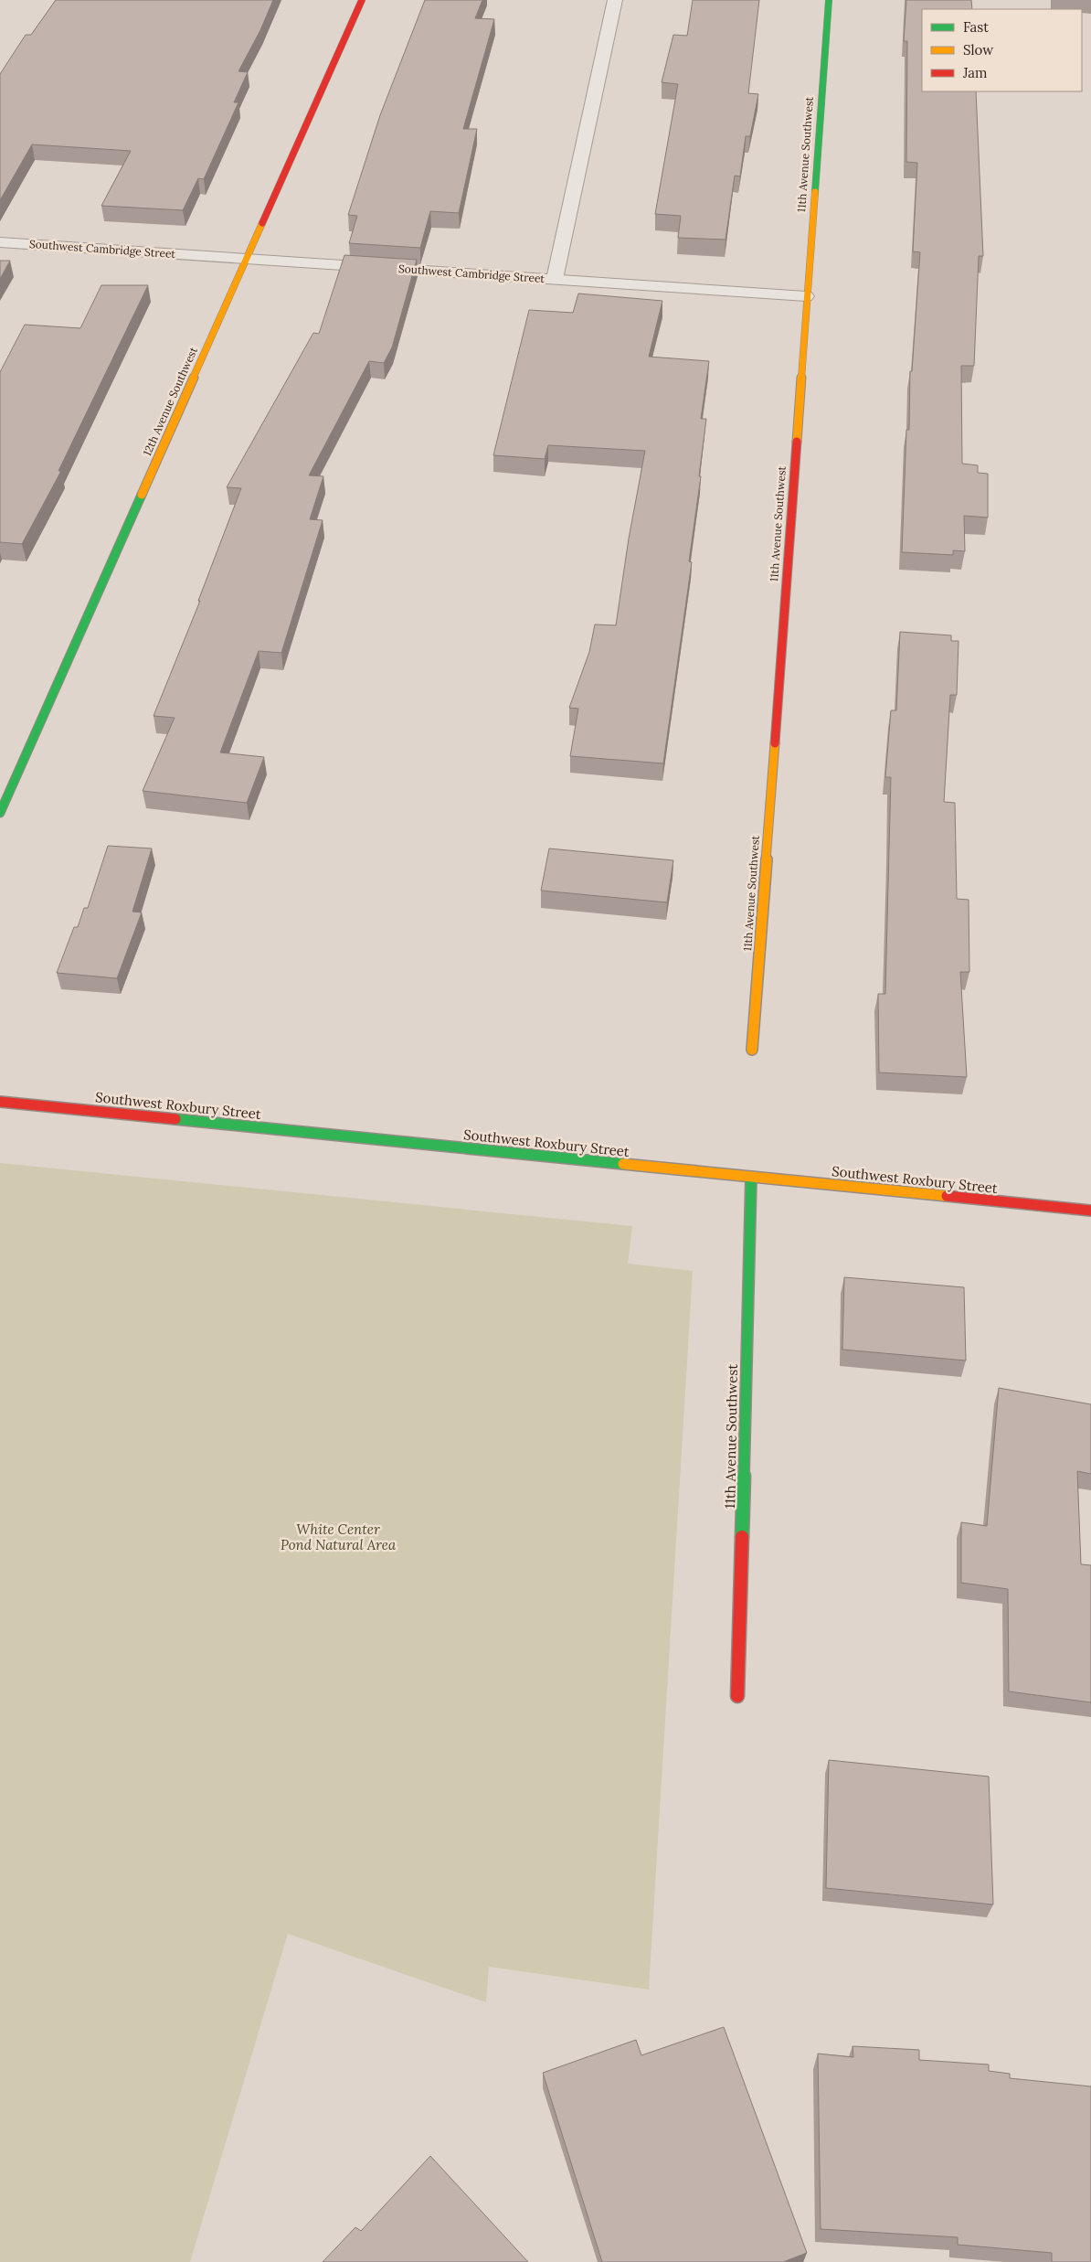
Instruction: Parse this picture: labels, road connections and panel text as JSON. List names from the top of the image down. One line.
{"streets":{"street":["11th Avenue Southwest","Southwest Cambridge Street","12th Avenue Southwest","Southwest Roxbury Street"]},"crossings":[["11th Avenue Southwest","Southwest Cambridge Street"],["11th Avenue Southwest","Southwest Roxbury Street"],["Southwest Cambridge Street","12th Avenue Southwest"]],"parks":["White Center Pond Natural Area"],"legend":["Fast","Slow","Jam"]}
